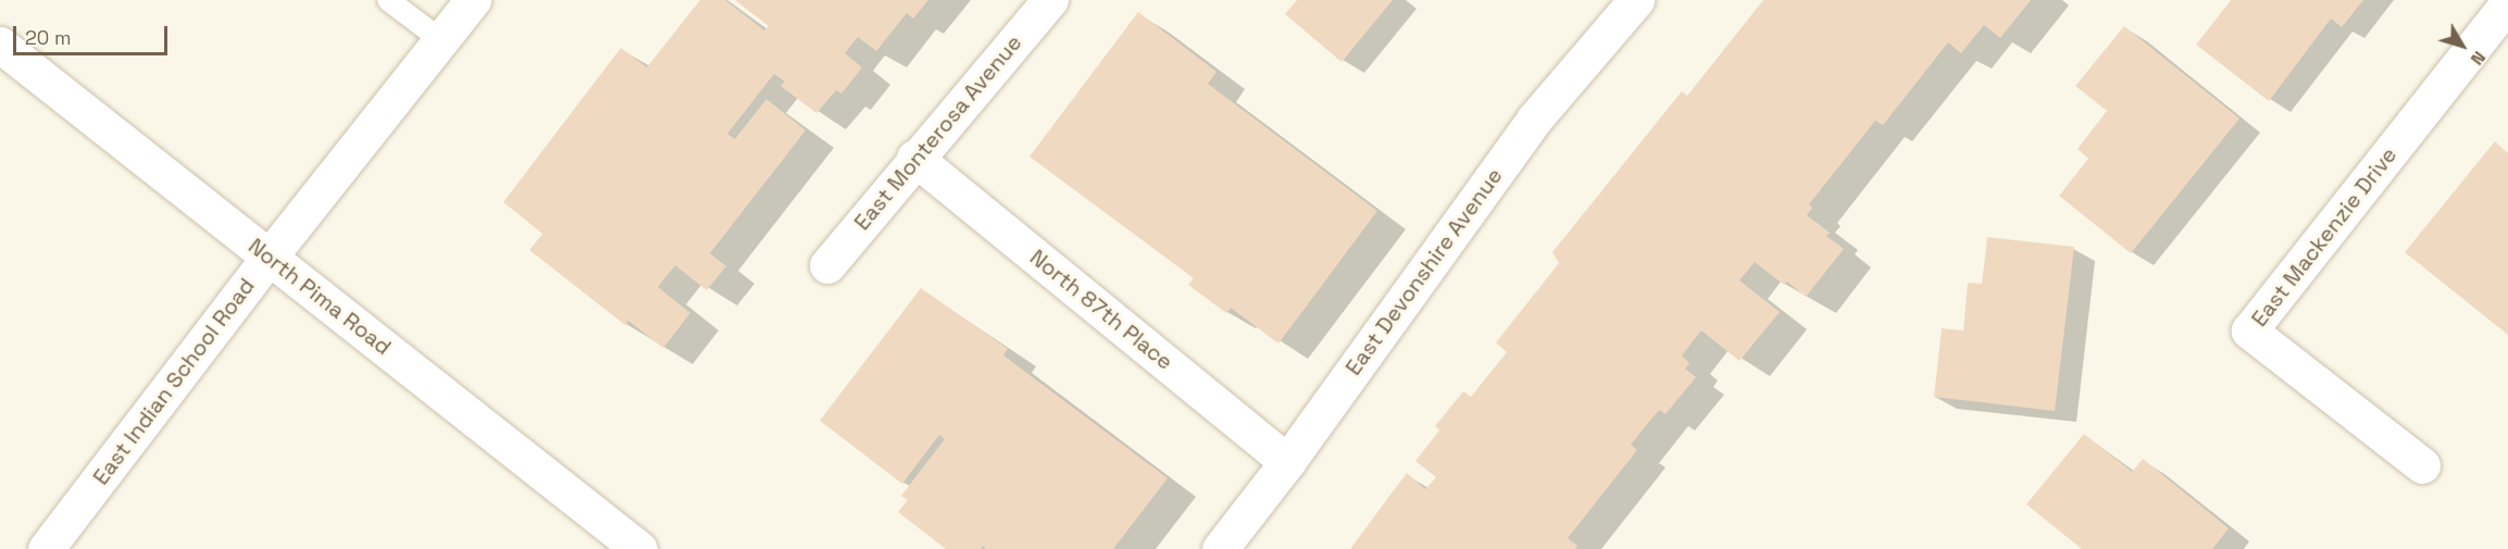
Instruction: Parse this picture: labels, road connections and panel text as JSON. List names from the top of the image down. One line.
{"streets":{"street":["East Monterosa Avenue","East Mackenzie Drive","East Devonshire Avenue","North Pima Road","North 87th Place","East Indian School Road"]},"crossings":[["East Monterosa Avenue","North 87th Place"],["East Devonshire Avenue","North 87th Place"],["North Pima Road","East Indian School Road"]],"scale_bar":"20 m","north":"bottom right"}
